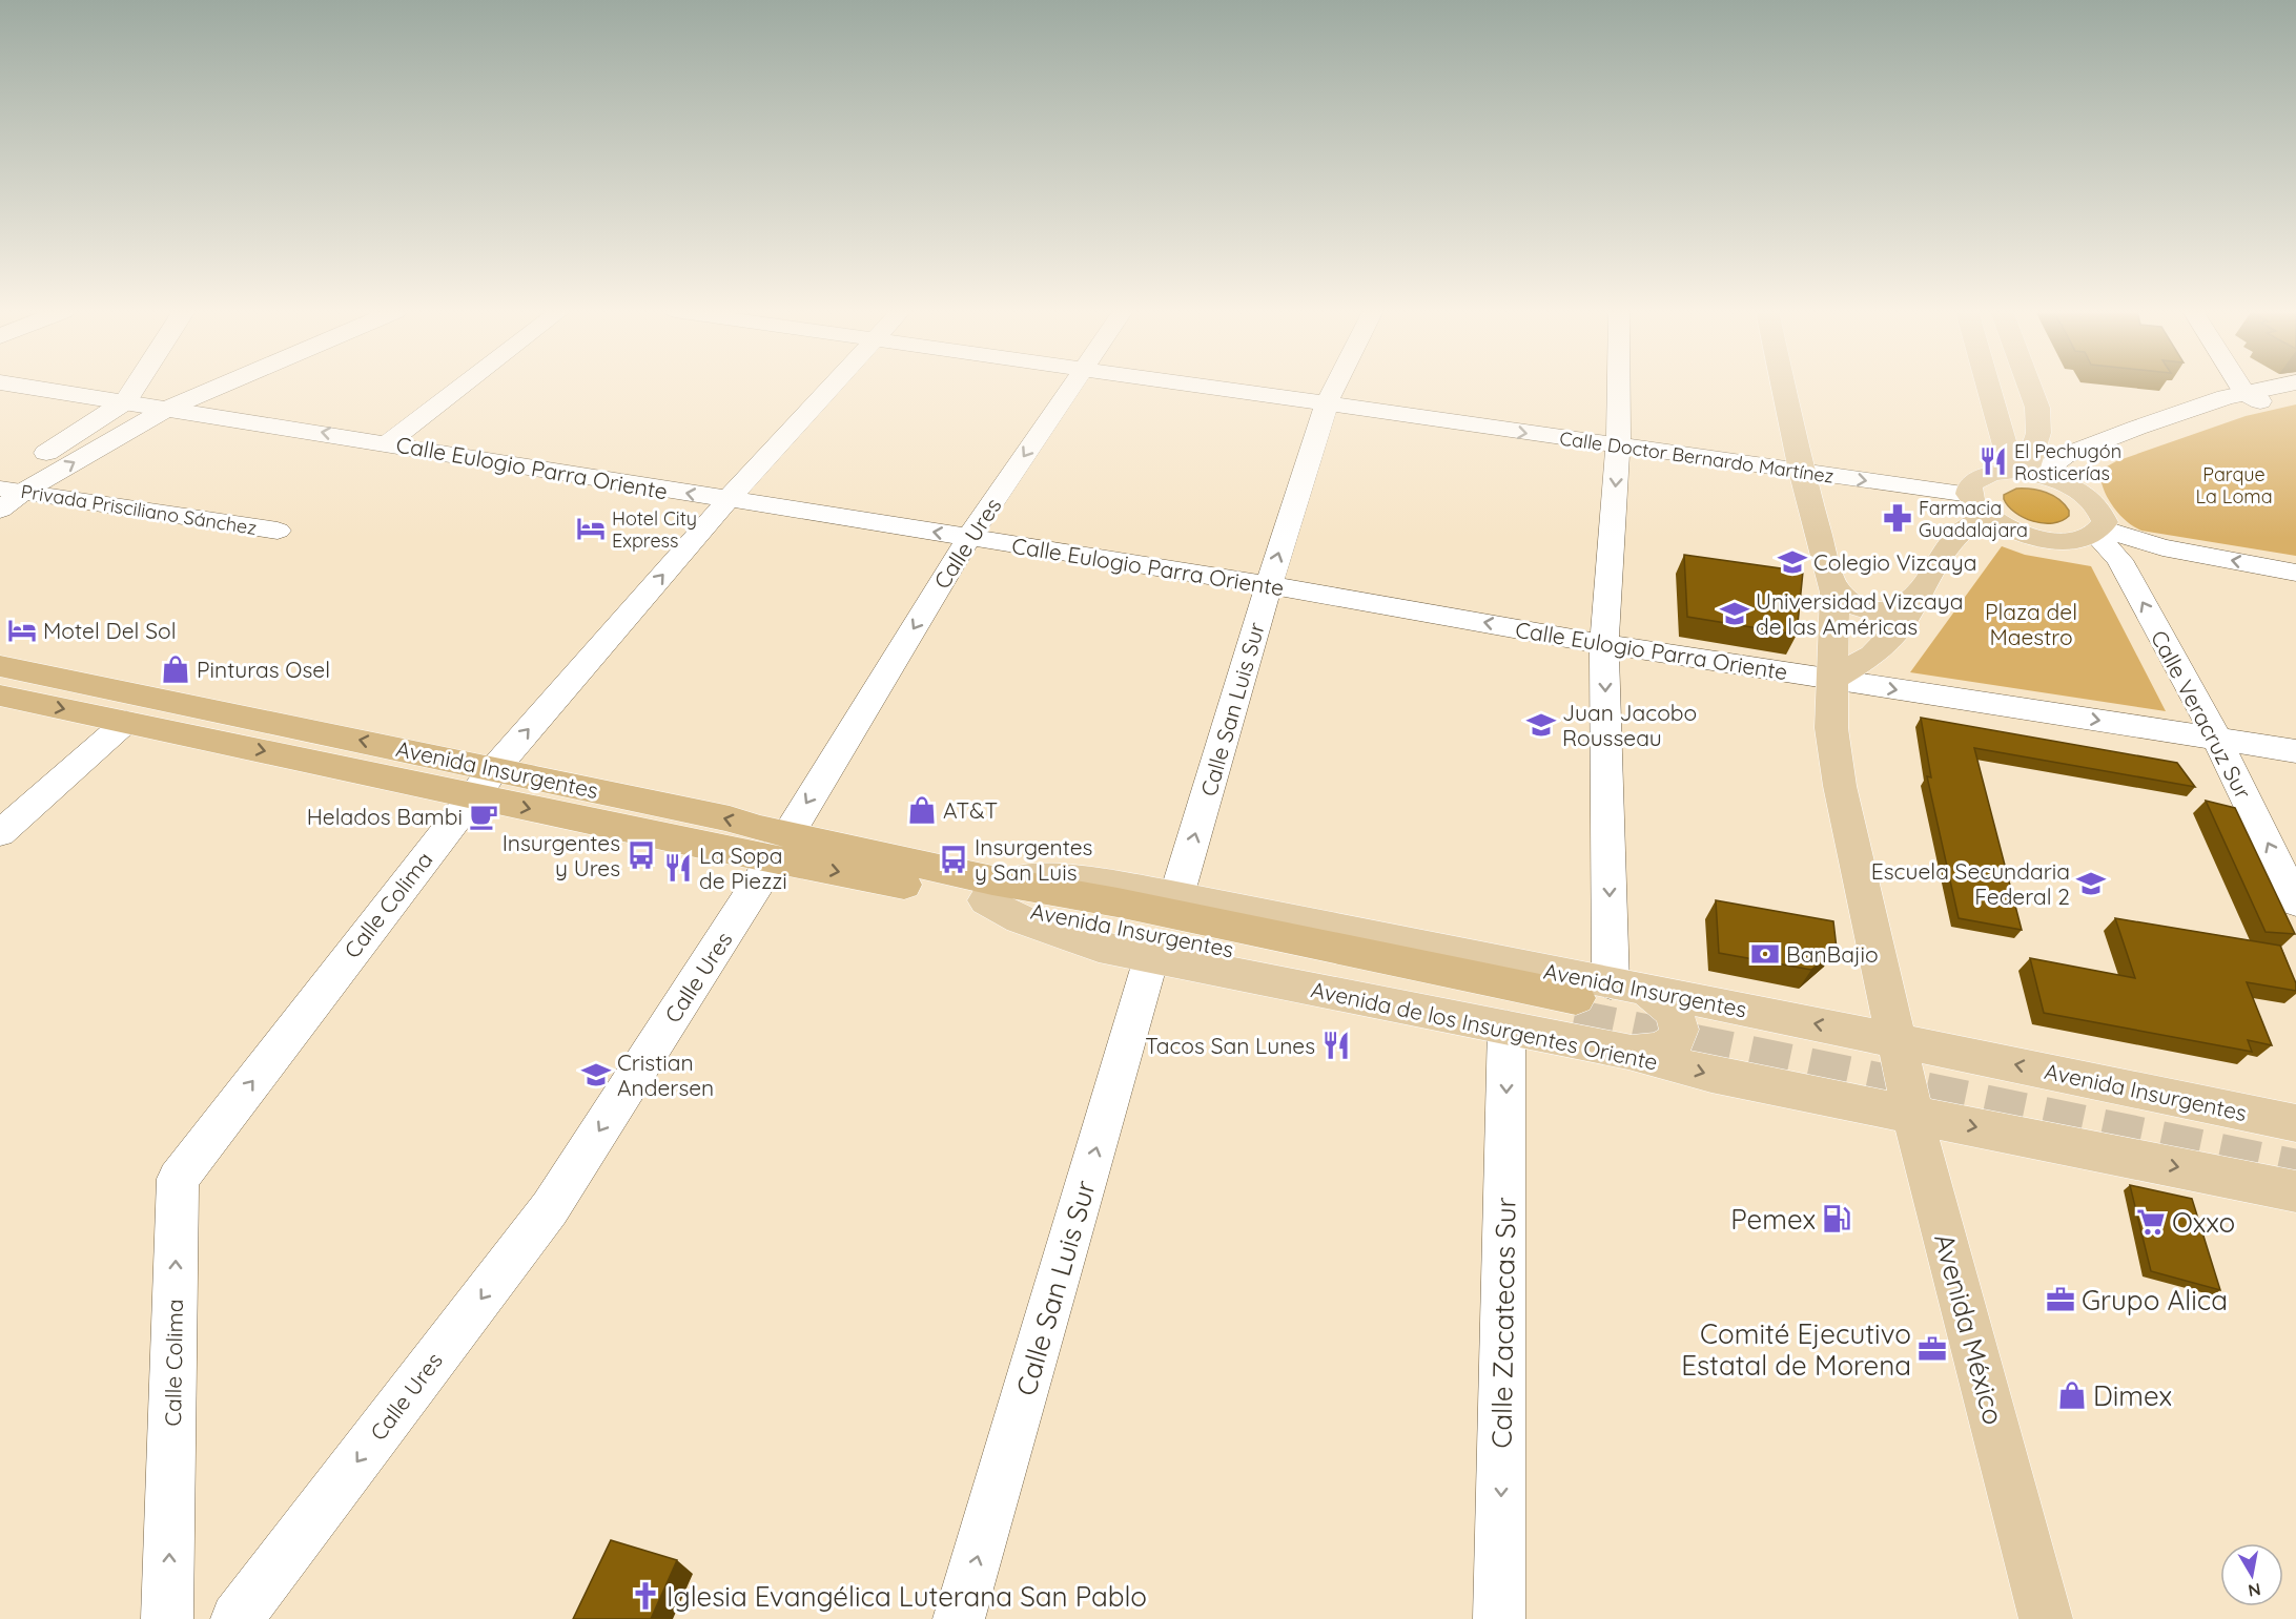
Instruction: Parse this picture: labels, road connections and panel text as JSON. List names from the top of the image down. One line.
{"streets":{"highway":["Avenida Insurgentes"],"main road":["Avenida de los Insurgentes Oriente","Avenida México"],"street":["Calle Doctor Bernardo Martínez","Calle Eulogio Parra Oriente","Privada Prisciliano Sánchez","Calle Ures","Calle San Luis Sur","Calle Veracruz Sur","Calle Colima","Calle Zacatecas Sur"]},"crossings":[["Calle Doctor Bernardo Martínez","Calle San Luis Sur"],["Calle Doctor Bernardo Martínez","Avenida México"],["Calle Eulogio Parra Oriente","Calle Ures"],["Calle Eulogio Parra Oriente","Calle San Luis Sur"],["Calle Eulogio Parra Oriente","Calle Veracruz Sur"],["Calle Eulogio Parra Oriente","Calle Colima"],["Calle Eulogio Parra Oriente","Avenida México"],["Calle Ures","Avenida Insurgentes"],["Calle San Luis Sur","Avenida Insurgentes"],["Calle San Luis Sur","Avenida de los Insurgentes Oriente"],["Avenida Insurgentes","Calle Colima"],["Avenida Insurgentes","Avenida de los Insurgentes Oriente"],["Avenida Insurgentes","Avenida México"],["Avenida de los Insurgentes Oriente","Calle Zacatecas Sur"],["Avenida de los Insurgentes Oriente","Avenida México"]],"one_way":["Calle Doctor Bernardo Martínez","Calle Ures","Calle San Luis Sur","Calle Veracruz Sur","Calle Colima","Avenida de los Insurgentes Oriente","Calle Zacatecas Sur"],"parks":["Parque La Loma","Plaza del Maestro"],"places":{"restaurant":["El Pechugón Rosticerías","La Sopa de Piezzi","Tacos San Lunes"],"pharmacy":["Farmacia Guadalajara"],"hotel":["Hotel City Express","Motel Del Sol"],"school or university":["Colegio Vizcaya","Universidad Vizcaya de las Américas","Juan Jacobo Rousseau","Escuela Secundaria Federal 2","Cristian Andersen"],"shop":["Pinturas Osel","AT&T","Dimex"],"cafe":["Helados Bambi"],"bus stop":["Insurgentes y Ures","Insurgentes y San Luis"],"bank":["BanBajio"],"fuel station":["Pemex"],"supermarket":["Oxxo"],"office":["Grupo Alica","Comité Ejecutivo Estatal de Morena"],"church":["Iglesia Evangélica Luterana San Pablo"]},"north":"bottom"}
